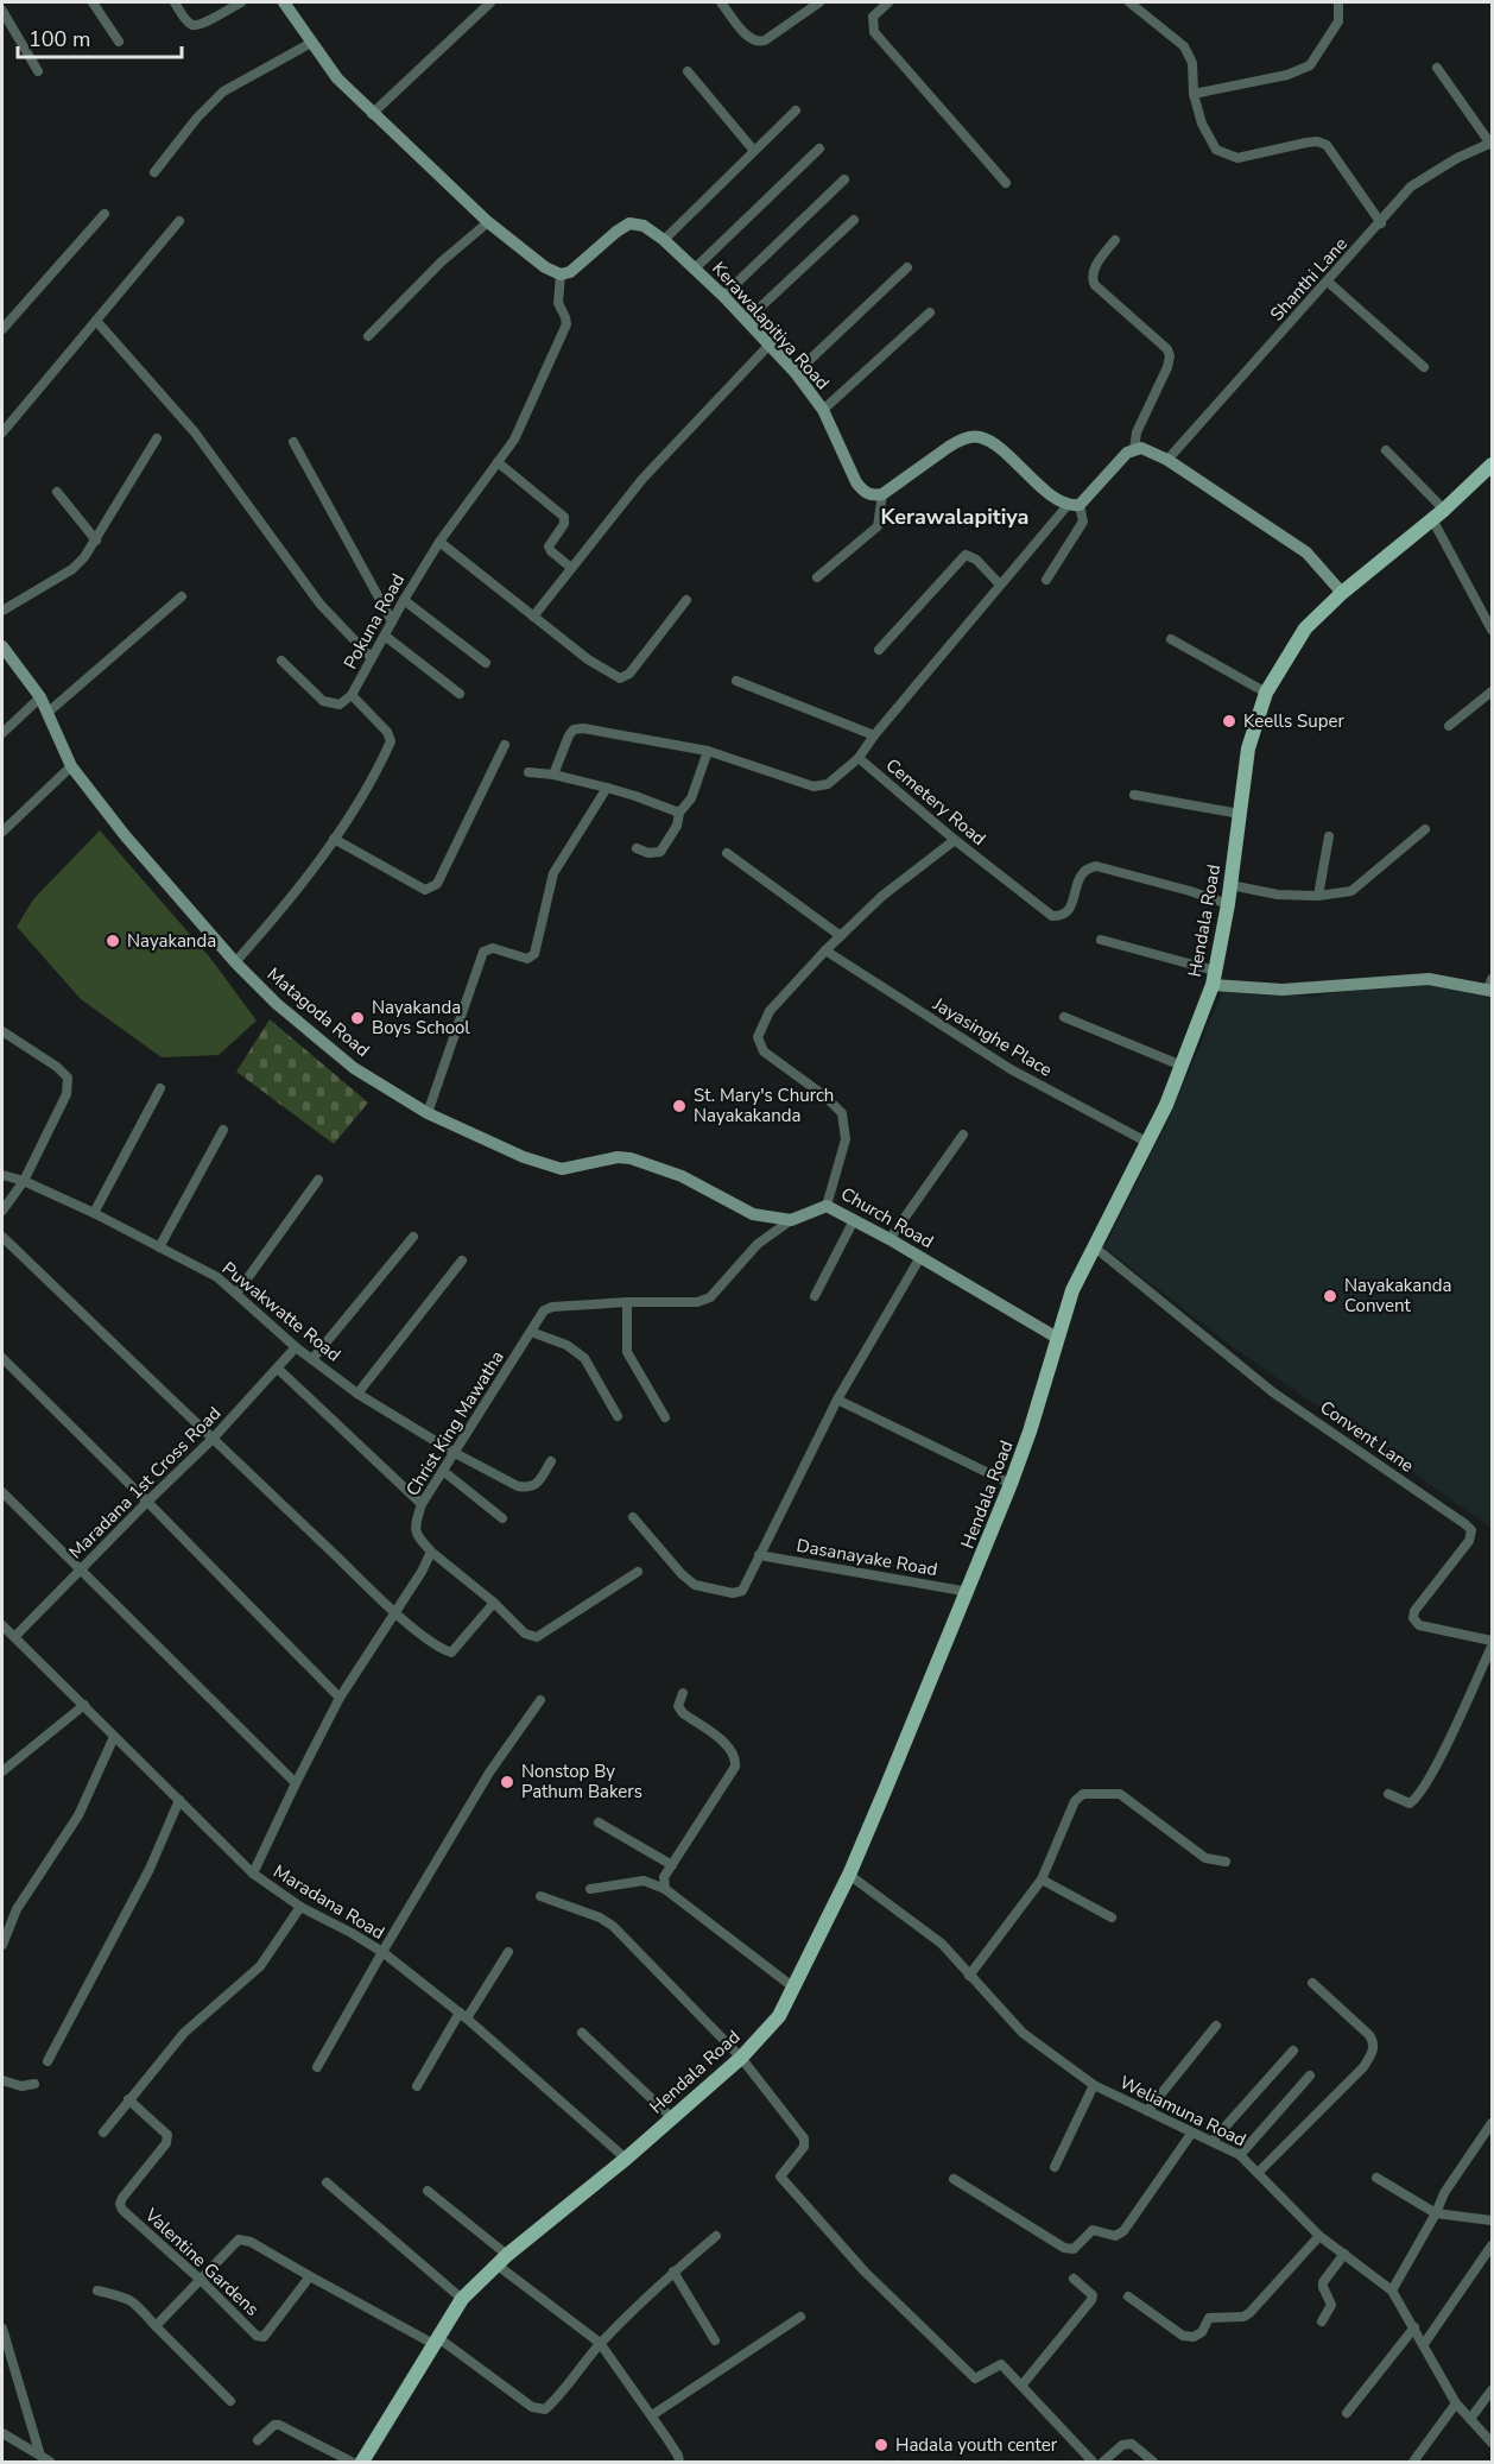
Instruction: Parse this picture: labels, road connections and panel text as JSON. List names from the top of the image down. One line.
{"streets":{"main road":["Hendala Road"],"street":["Shanthi Lane","Kerawalapitiya Road","Pokuna Road","Cemetery Road","Matagoda Road","Jayasinghe Place","Church Road","Puwakwatte Road","Christ King Mawatha","Convent Lane","Maradana 1st Cross Road","Dasanayake Road","Maradana Road","Weliamuna Road","Valentine Gardens"]},"crossings":[["Kerawalapitiya Road","Pokuna Road"],["Pokuna Road","Matagoda Road"],["Cemetery Road","Hendala Road"],["Cemetery Road","Church Road"],["Hendala Road","Jayasinghe Place"],["Hendala Road","Church Road"],["Hendala Road","Convent Lane"],["Hendala Road","Dasanayake Road"],["Hendala Road","Maradana Road"],["Hendala Road","Weliamuna Road"],["Matagoda Road","Christ King Mawatha"],["Jayasinghe Place","Church Road"],["Puwakwatte Road","Christ King Mawatha"],["Puwakwatte Road","Maradana 1st Cross Road"],["Maradana 1st Cross Road","Maradana Road"]],"districts":["Kerawalapitiya"],"places":["Keells Super","Nayakanda","Nayakanda Boys School","St. Mary's Church Nayakakanda","Nayakakanda Convent","Nonstop By Pathum Bakers","Hadala youth center"],"scale_bar":"100 m"}
